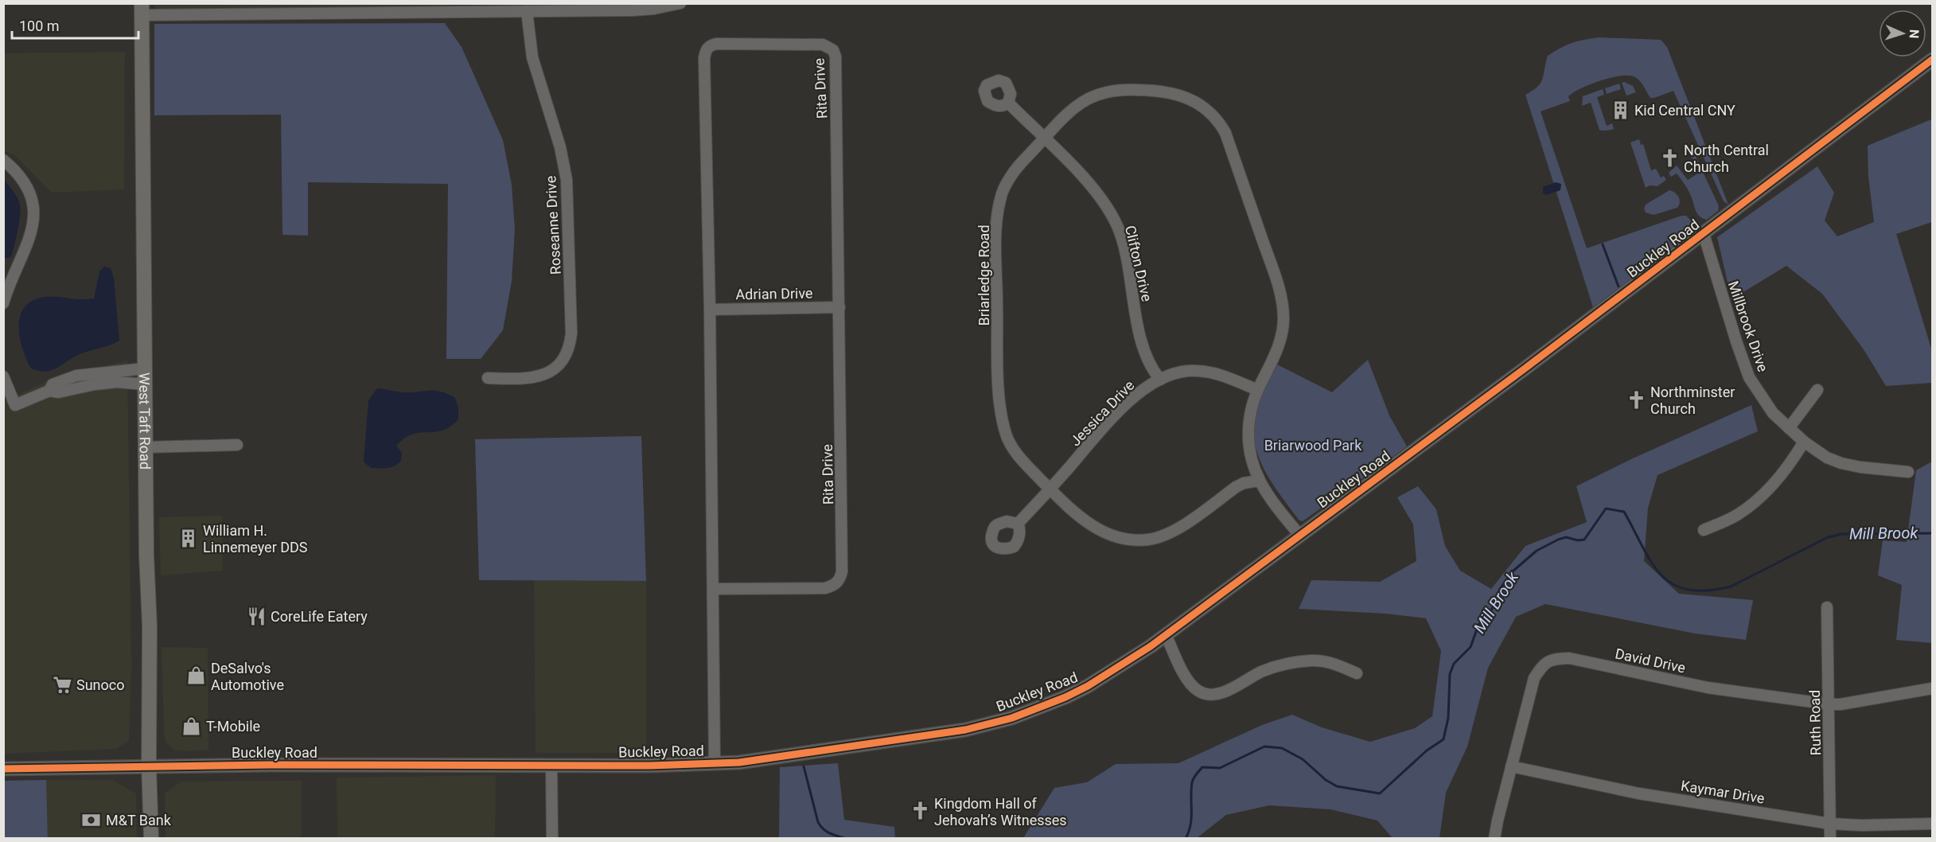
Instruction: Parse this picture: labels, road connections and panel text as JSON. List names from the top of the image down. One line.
{"streets":{"main road":["West Taft Road"],"street":["Rita Drive","Roseanne Drive","Buckley Road","Clifton Drive","Briarledge Road","Adrian Drive","Millbrook Drive","Jessica Drive","David Drive","Ruth Road","Kaymar Drive"]},"crossings":[["Rita Drive","Buckley Road"],["Rita Drive","Adrian Drive"],["Buckley Road","Briarledge Road"],["Buckley Road","Millbrook Drive"],["Buckley Road","West Taft Road"],["Clifton Drive","Briarledge Road"],["Clifton Drive","Jessica Drive"],["Briarledge Road","Jessica Drive"],["David Drive","Ruth Road"],["David Drive","Kaymar Drive"],["Ruth Road","Kaymar Drive"]],"water":["Mill Brook"],"parks":["Briarwood Park"],"places":{"building":["Kid Central CNY","William H. Linnemeyer DDS"],"church":["North Central Church","Northminster Church","Kingdom Hall of Jehovah’s Witnesses"],"restaurant":["CoreLife Eatery"],"shop":["DeSalvo's Automotive","T-Mobile"],"supermarket":["Sunoco"],"bank":["M&T Bank"]},"scale_bar":"100 m","north":"right"}
